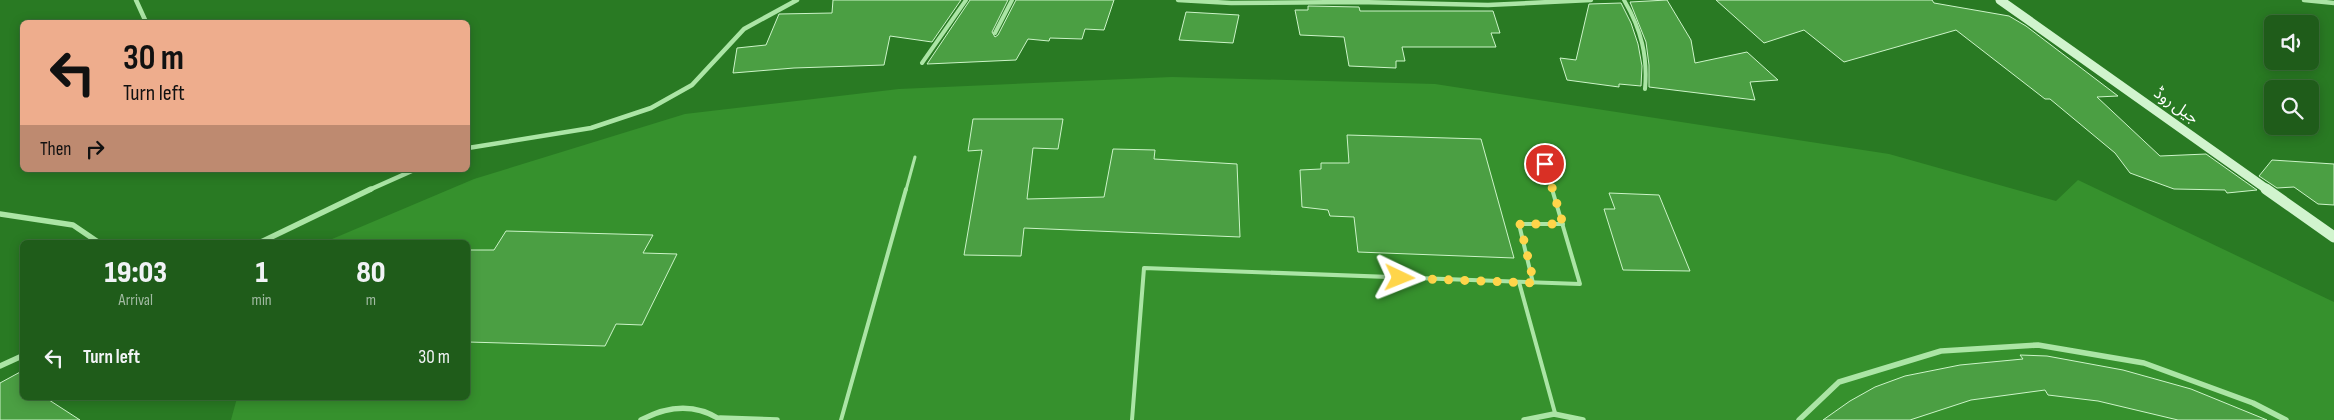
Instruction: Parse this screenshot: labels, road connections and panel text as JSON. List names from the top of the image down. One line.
{"streets":{"main road":["جیل روڈ"]},"page":{"turn":["30 m","Turn left"],"then":"Then","eta":["19:03","Arrival","1","min","80","m"],"list":[{"name":"Turn left","value":"30 m"}]}}
